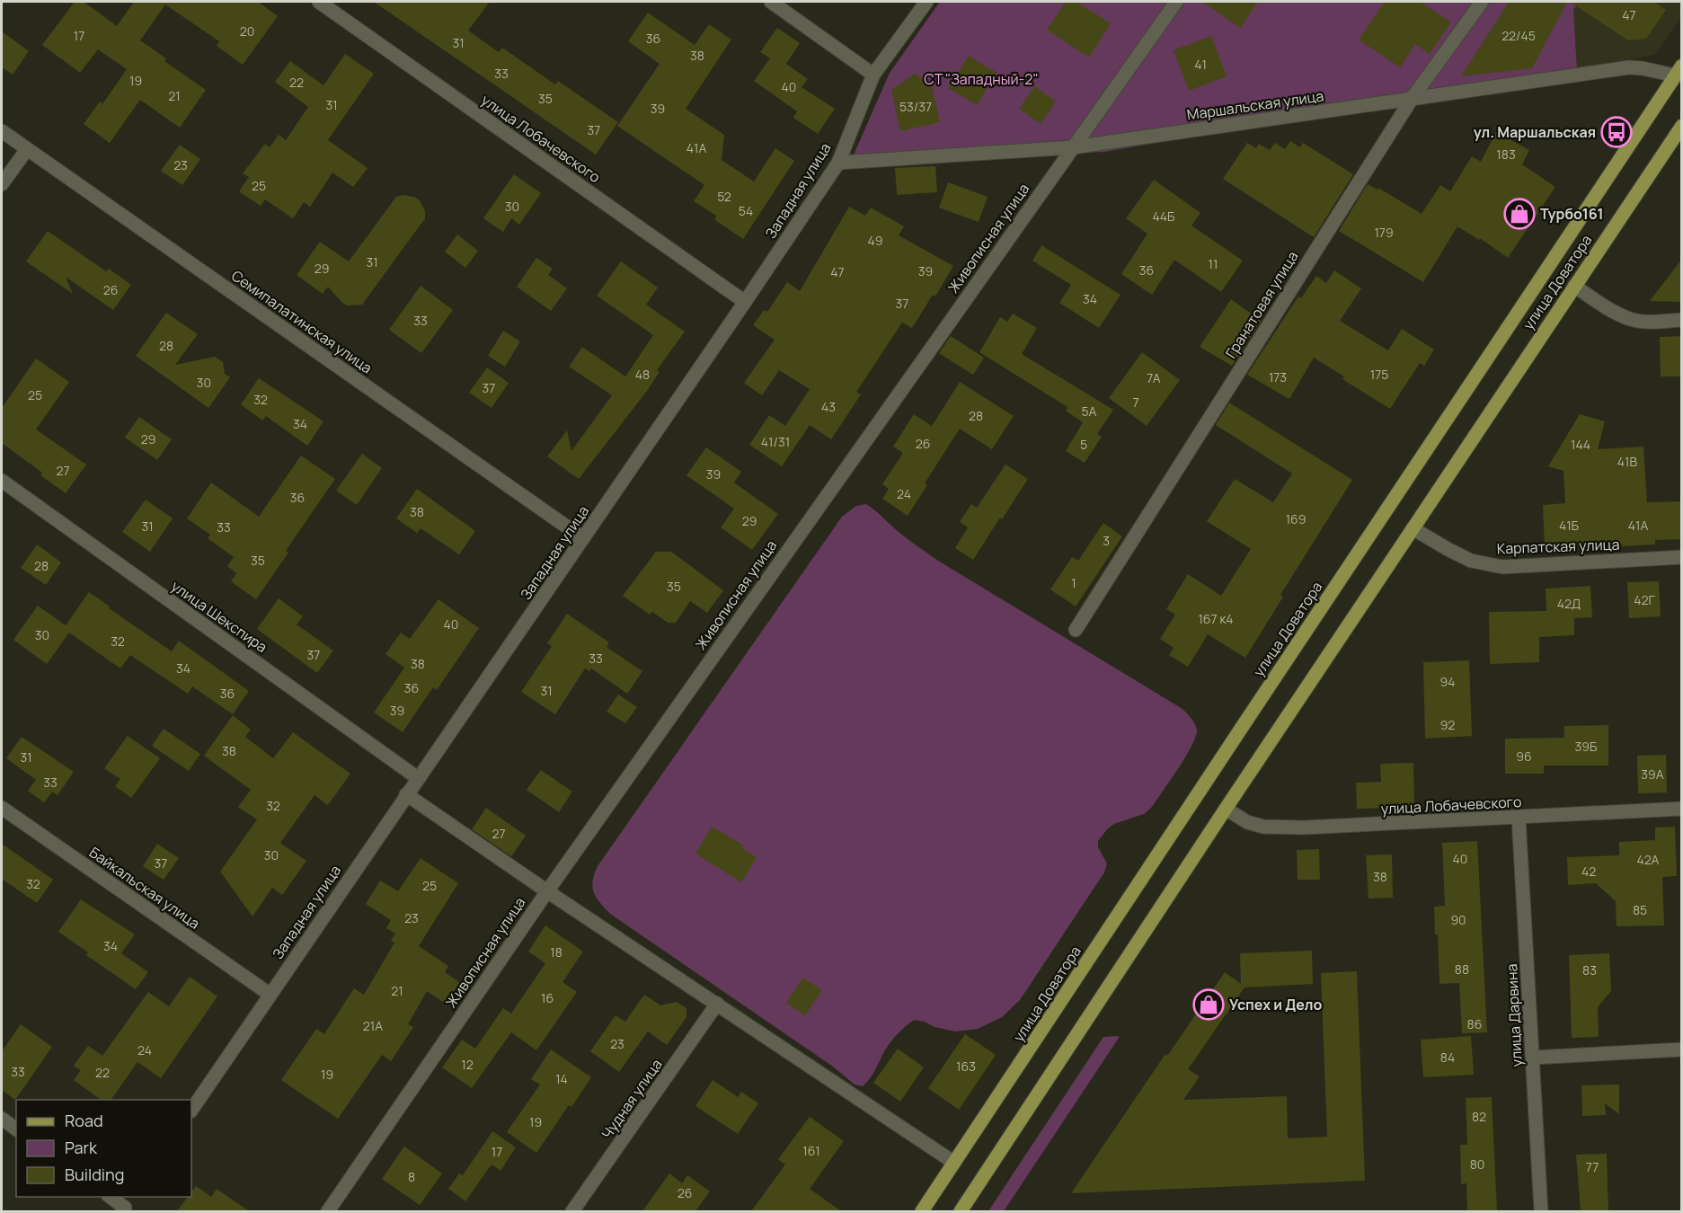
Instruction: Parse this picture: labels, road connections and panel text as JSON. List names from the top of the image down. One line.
{"streets":{"main road":["улица Доватора"],"street":["Маршальская улица","улица Лобачевского","Западная улица","Живописная улица","Гранатовая улица","Семипалатинская улица","Карпатская улица","улица Шекспира","Байкальская улица","улица Дарвина","Чудная улица"]},"crossings":[["Маршальская улица","Западная улица"],["Маршальская улица","Живописная улица"],["Маршальская улица","улица Доватора"],["Маршальская улица","Гранатовая улица"],["улица Лобачевского","Западная улица"],["улица Лобачевского","улица Доватора"],["улица Лобачевского","улица Дарвина"],["Западная улица","Семипалатинская улица"],["Западная улица","улица Шекспира"],["Западная улица","Байкальская улица"],["улица Доватора","Карпатская улица"]],"parks":["СТ \"Западный-2\""],"places":{"bus stop":["ул. Маршальская"],"shop":["Турбо161","Успех и Дело"]},"house_numbers":["47","20","17","22/45","36","31","38","41","33","19","22","40","21","35","31","53/37","39","37","41А","183","23","25","52","30","54","44Б","179","49","31","11","29","36","39","47","26","34","37","33","28","48","175","173","7А","30","37","25","32","7","43","5А","28","34","29","41/31","26","5","144","41В","27","39","24","36","38","169","29","41Б","41А","31","33","3","35","28","1","35","42Г","42Д","167 к4","40","30","32","37","33","38","34","94","36","31","36","39","92","39Б","38","96","31","39А","33","32","27","30","40","42А","37","42","38","32","25","85","23","90","34","18","88","83","21","16","86","21А","23","24","84","12","163","33","22","19","14","82","19","161","17","80","77","8","26"],"legend":["Road","Park","Building"]}
